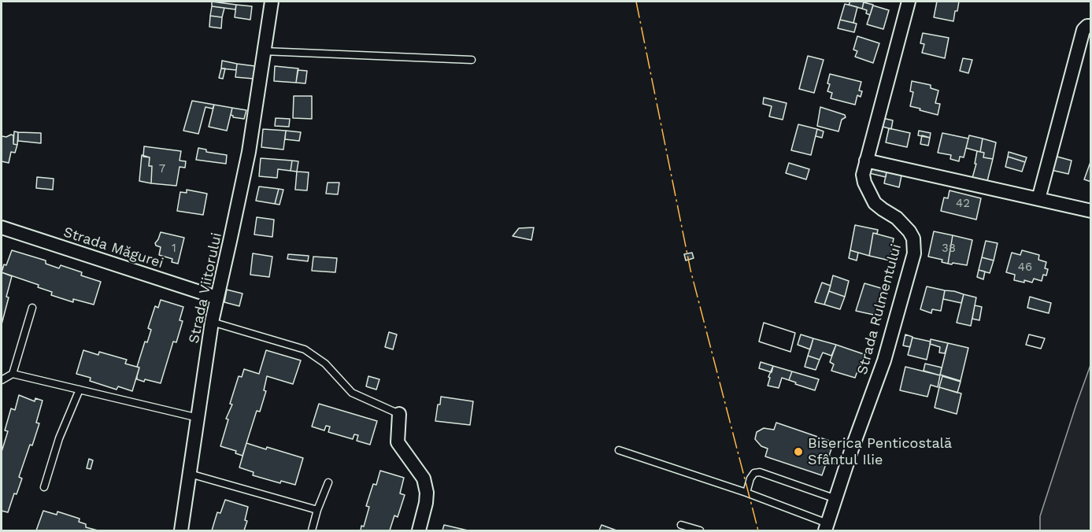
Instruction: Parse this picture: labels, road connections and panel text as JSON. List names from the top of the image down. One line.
{"streets":{"street":["Strada Măgurei","Strada Viitorului","Strada Rulmentului"]},"crossings":[["Strada Măgurei","Strada Viitorului"]],"places":["Biserica Penticostală Sfântul Ilie"],"house_numbers":["7","42","1","38","46"]}
